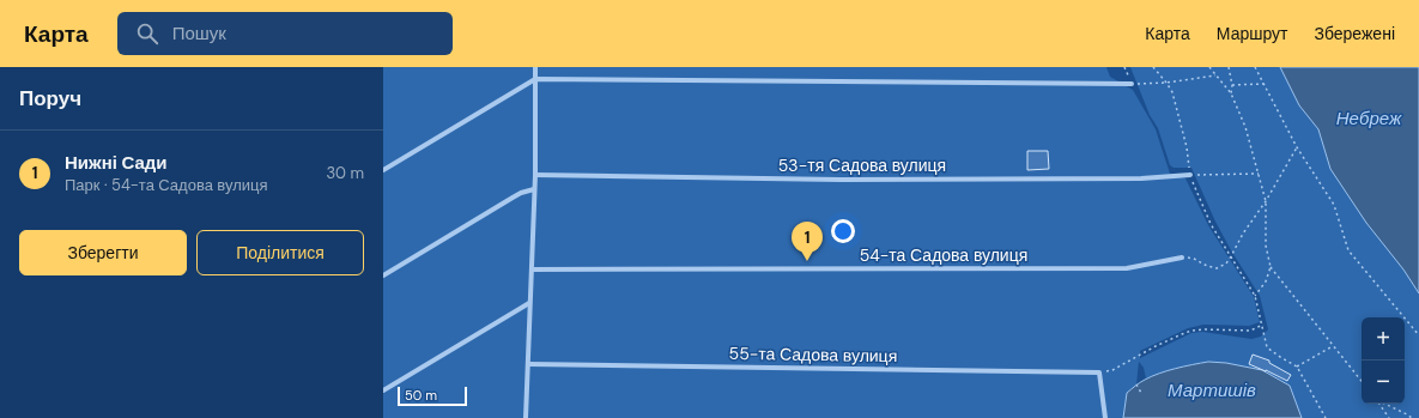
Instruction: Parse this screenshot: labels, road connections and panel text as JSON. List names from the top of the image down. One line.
{"streets":{"street":["53-тя Садова вулиця","54-та Садова вулиця","55-та Садова вулиця"]},"water":["Небреж","Мартишів"],"scale_bar":"50 m","page":{"header":"Карта","search":"Пошук","nav":["Карта","Маршрут","Збережені"],"heading":"Поруч","list":[{"mark":"1","name":"Нижні Сади","note":"Парк · 54-та Садова вулиця","value":"30 m"}],"buttons":["Зберегти","Поділитися"],"pins":"1","map_buttons":["+","−"],"scale":"50 m"}}
